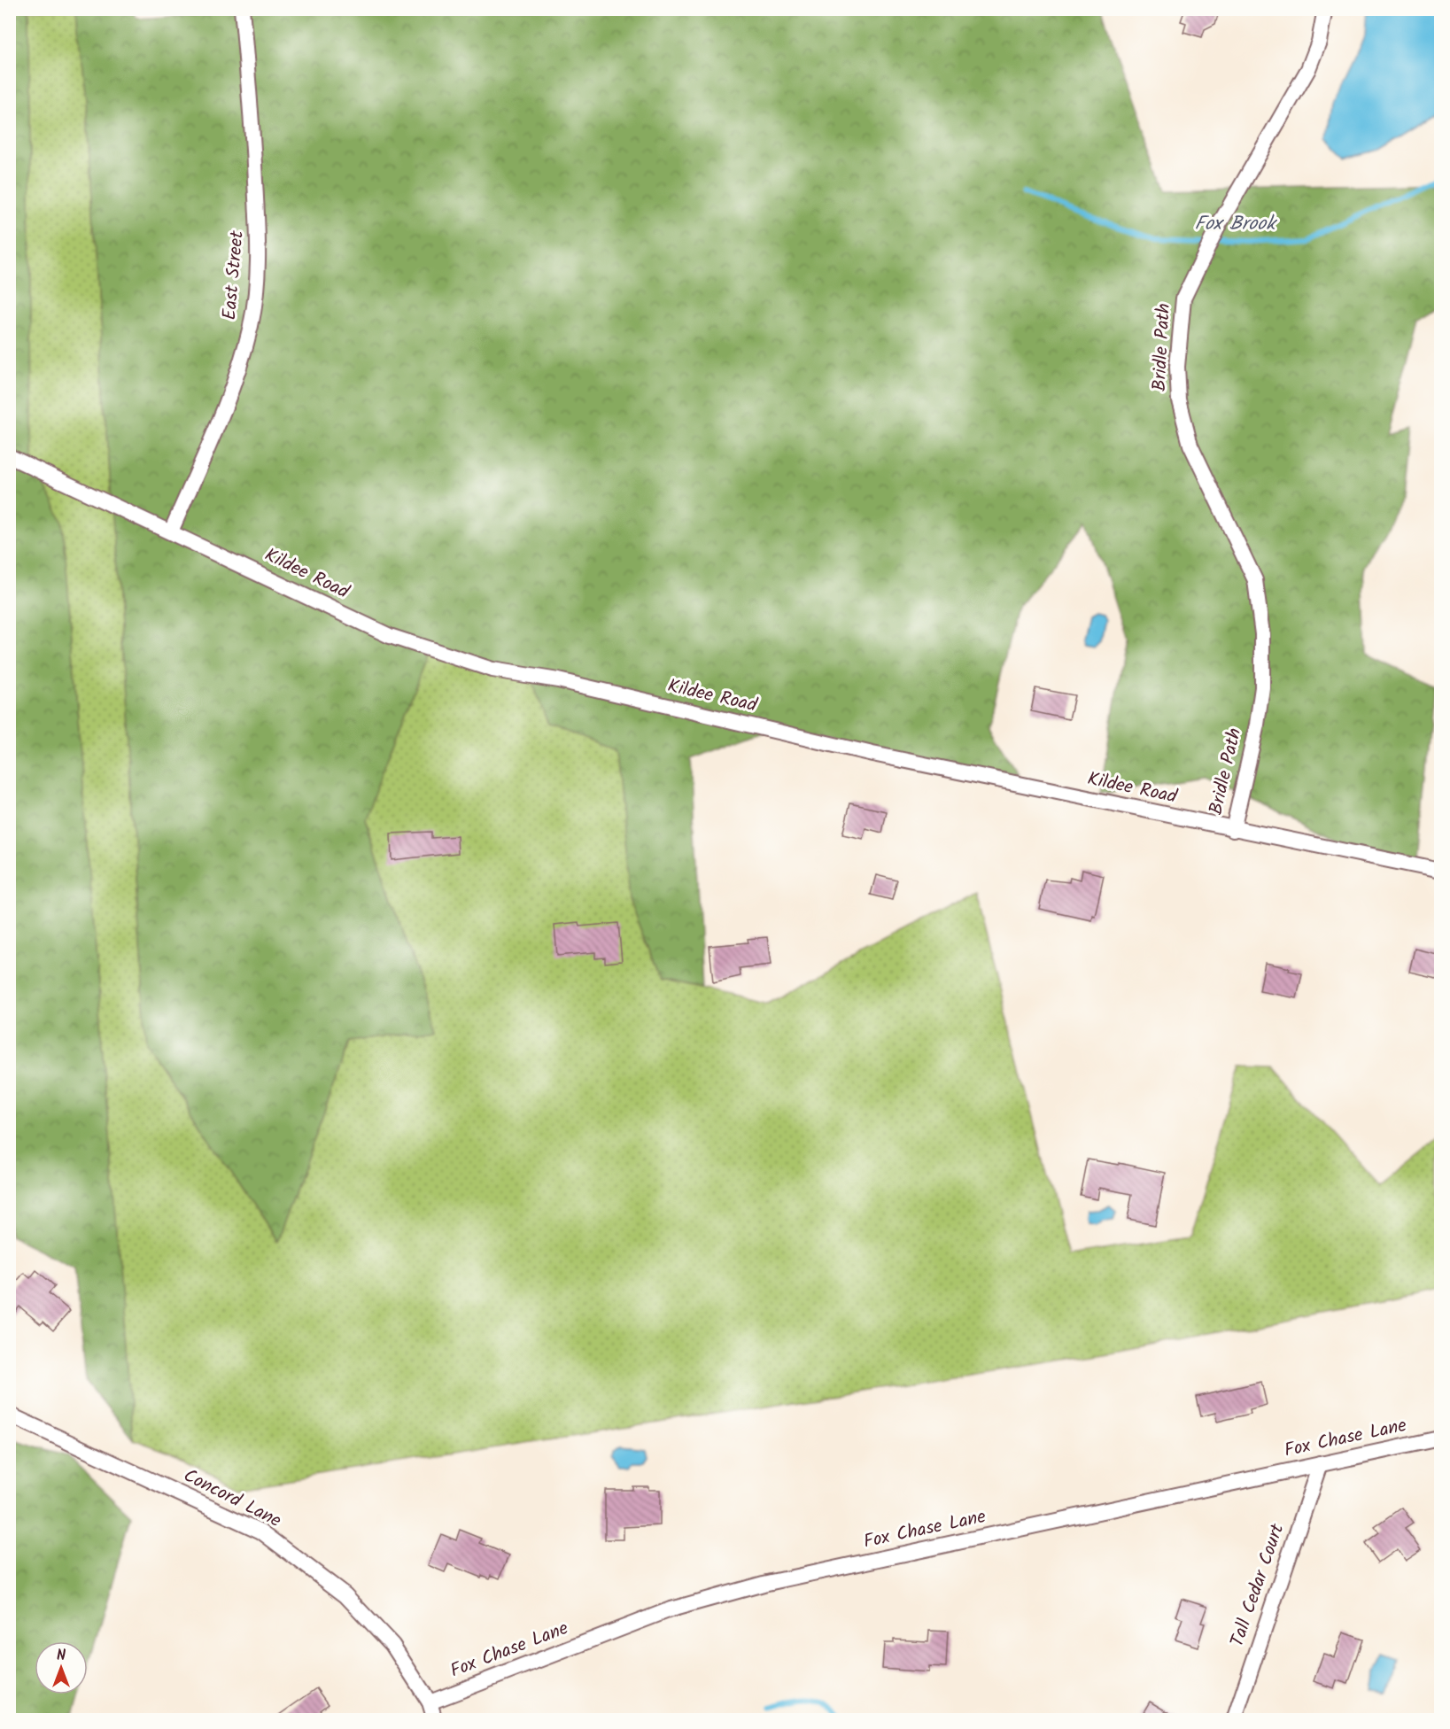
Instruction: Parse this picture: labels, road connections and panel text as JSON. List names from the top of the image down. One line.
{"streets":{"street":["East Street","Bridle Path","Kildee Road","Fox Chase Lane","Concord Lane","Tall Cedar Court"]},"crossings":[["East Street","Kildee Road"],["Bridle Path","Kildee Road"],["Fox Chase Lane","Concord Lane"],["Fox Chase Lane","Tall Cedar Court"]],"water":["Fox Brook"],"north":"top"}
